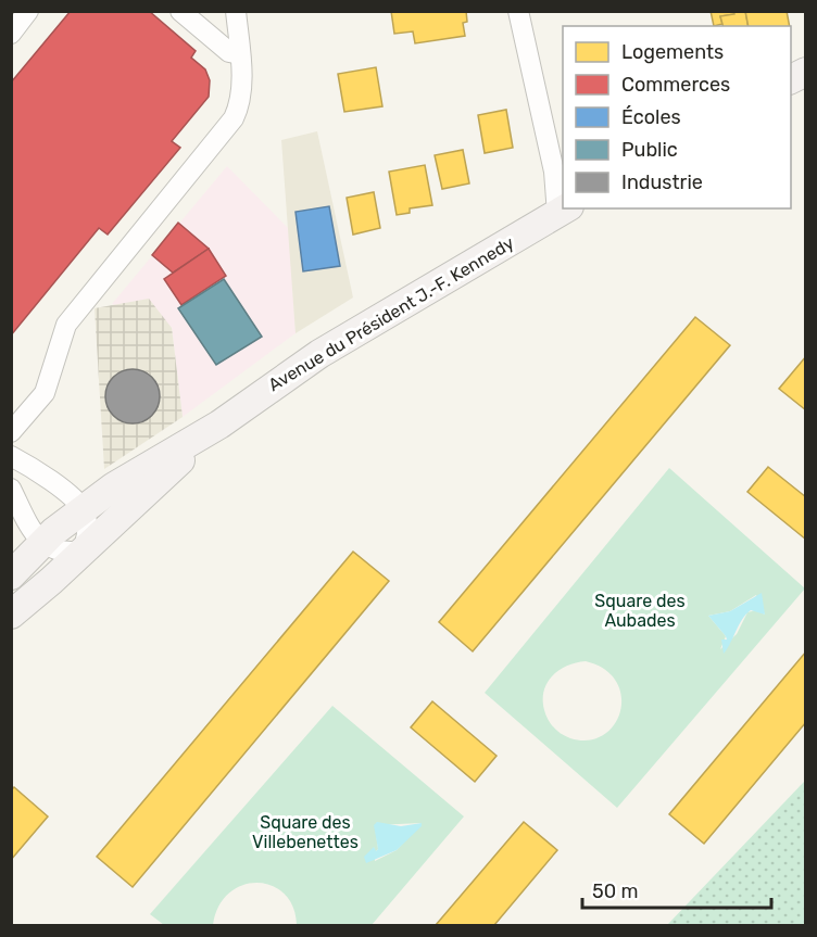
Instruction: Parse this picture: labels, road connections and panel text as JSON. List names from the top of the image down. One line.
{"streets":{"main road":["Avenue du Président J.-F. Kennedy"]},"parks":["Square des Aubades","Square des Villebenettes"],"legend":["Logements","Commerces","Écoles","Public","Industrie"],"scale_bar":"50 m"}
